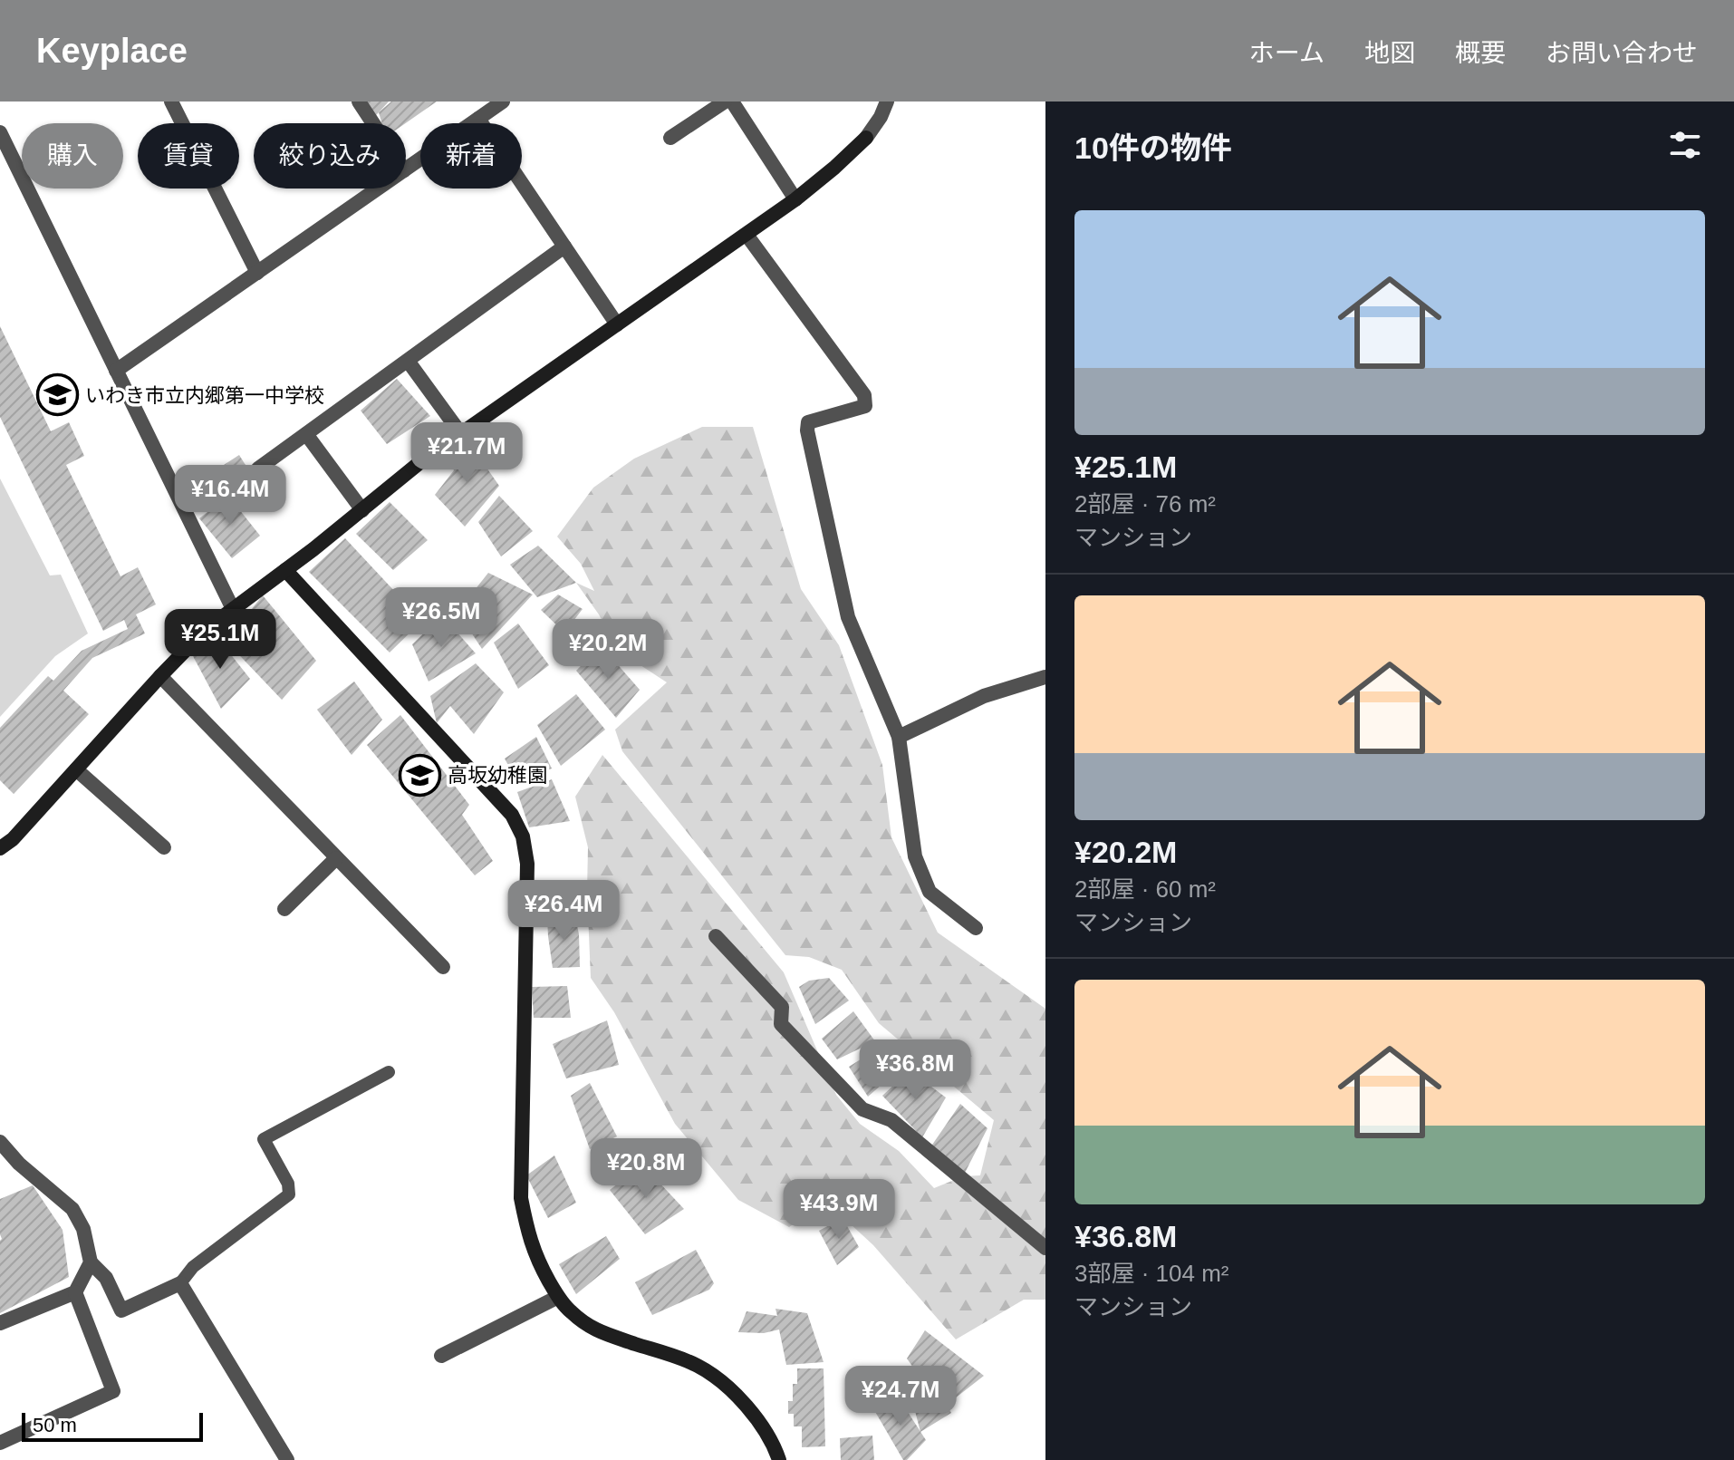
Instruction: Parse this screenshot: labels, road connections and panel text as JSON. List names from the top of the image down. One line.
{"places":{"school or university":["いわき市立内郷第一中学校","高坂幼稚園"]},"scale_bar":"50 m","page":{"header":"Keyplace","nav":["ホーム","地図","概要","お問い合わせ"],"heading":"10件の物件","chip":["購入","賃貸","絞り込み","新着"],"list":[{"name":"¥25.1M","note":"2部屋 · 76 m² · マンション"},{"name":"¥20.2M","note":"2部屋 · 60 m² · マンション"},{"name":"¥36.8M","note":"3部屋 · 104 m² · マンション"}],"price":["¥21.7M","¥16.4M","¥26.5M","¥25.1M","¥20.2M","¥26.4M","¥36.8M","¥20.8M","¥43.9M","¥24.7M"],"scale":"50 m"}}
